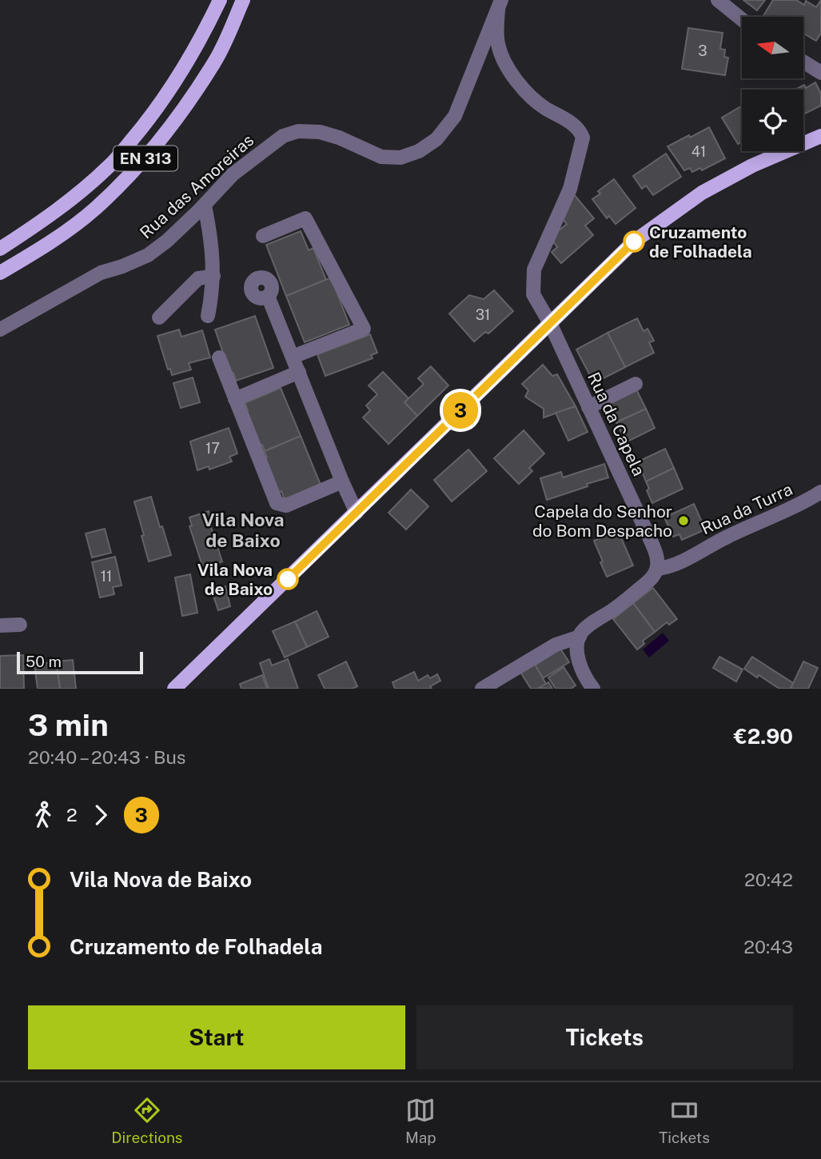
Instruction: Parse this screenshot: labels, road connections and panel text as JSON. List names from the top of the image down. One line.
{"streets":{"main road":["EN 313"],"street":["Rua das Amoreiras","Rua da Capela","Rua da Turra"]},"crossings":[["Rua das Amoreiras","Rua da Capela"],["Rua da Capela","Rua da Turra"]],"districts":["Vila Nova de Baixo"],"places":["Cruzamento de Folhadela","Capela do Senhor do Bom Despacho","Vila Nova de Baixo"],"lines":["bus line 3"],"house_numbers":["3","41","31","17","11"],"scale_bar":"50 m","north":"left","page":{"on_map":"3","scale":"50 m","heading":["3 min","20:40 – 20:43 · Bus","€2.90"],"legs":["2","3"],"list":[{"name":"Vila Nova de Baixo","value":"20:42"},{"name":"Cruzamento de Folhadela","value":"20:43"}],"buttons":["Start","Tickets"],"tabs":["Directions","Map","Tickets"]}}
